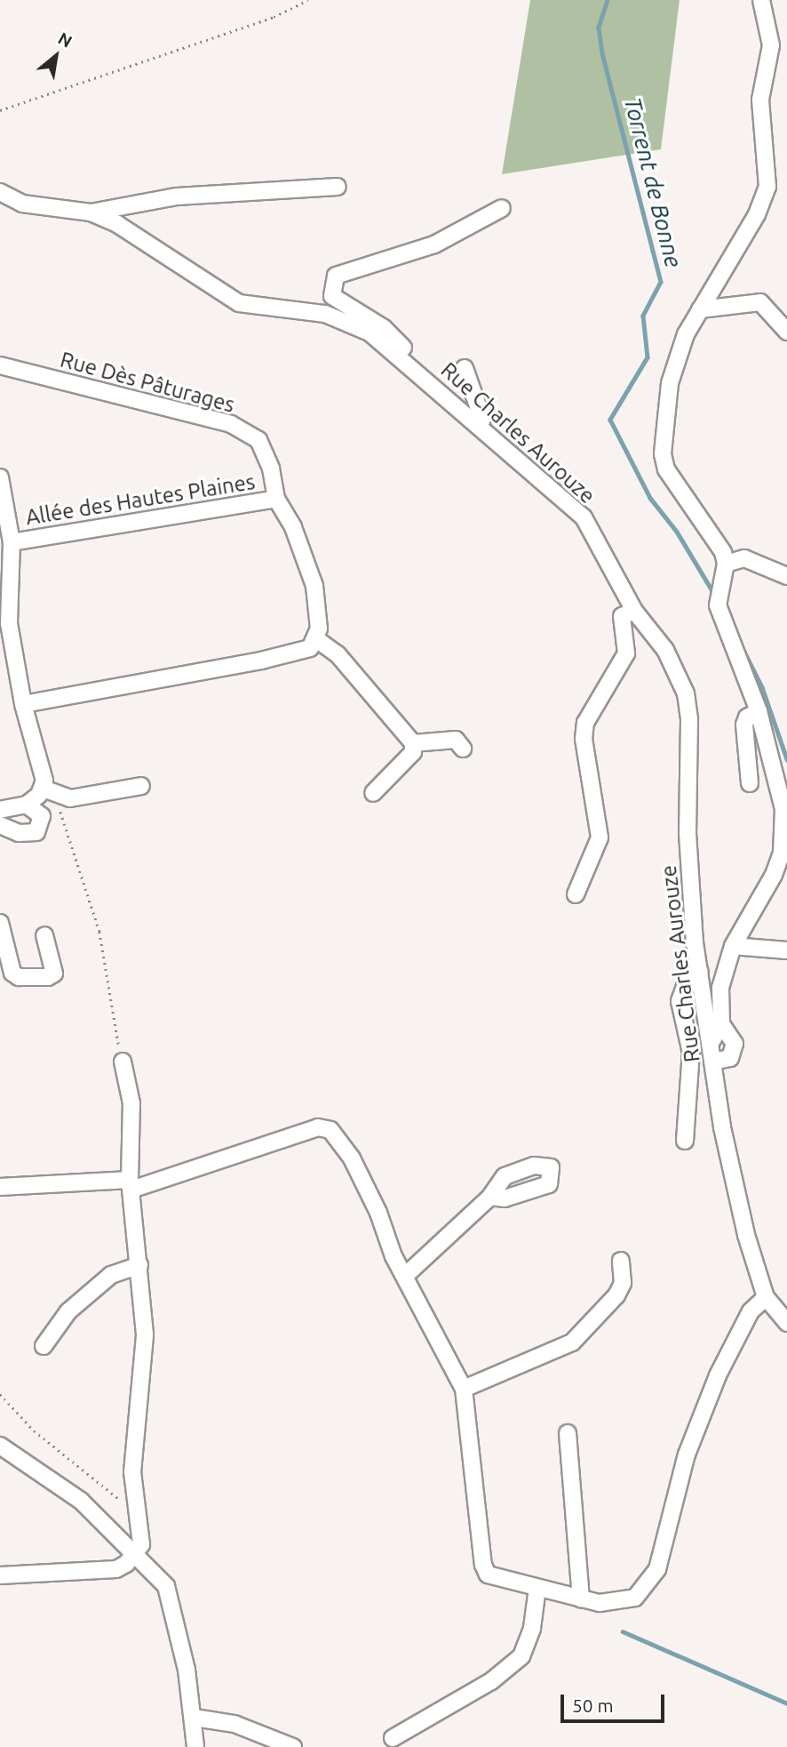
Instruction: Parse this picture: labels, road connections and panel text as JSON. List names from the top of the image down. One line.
{"streets":{"street":["Rue Dès Pâturages","Rue Charles Aurouze","Allée des Hautes Plaines"]},"crossings":[["Rue Dès Pâturages","Allée des Hautes Plaines"]],"water":["Torrent de Bonne"],"scale_bar":"50 m","north":"top right"}
